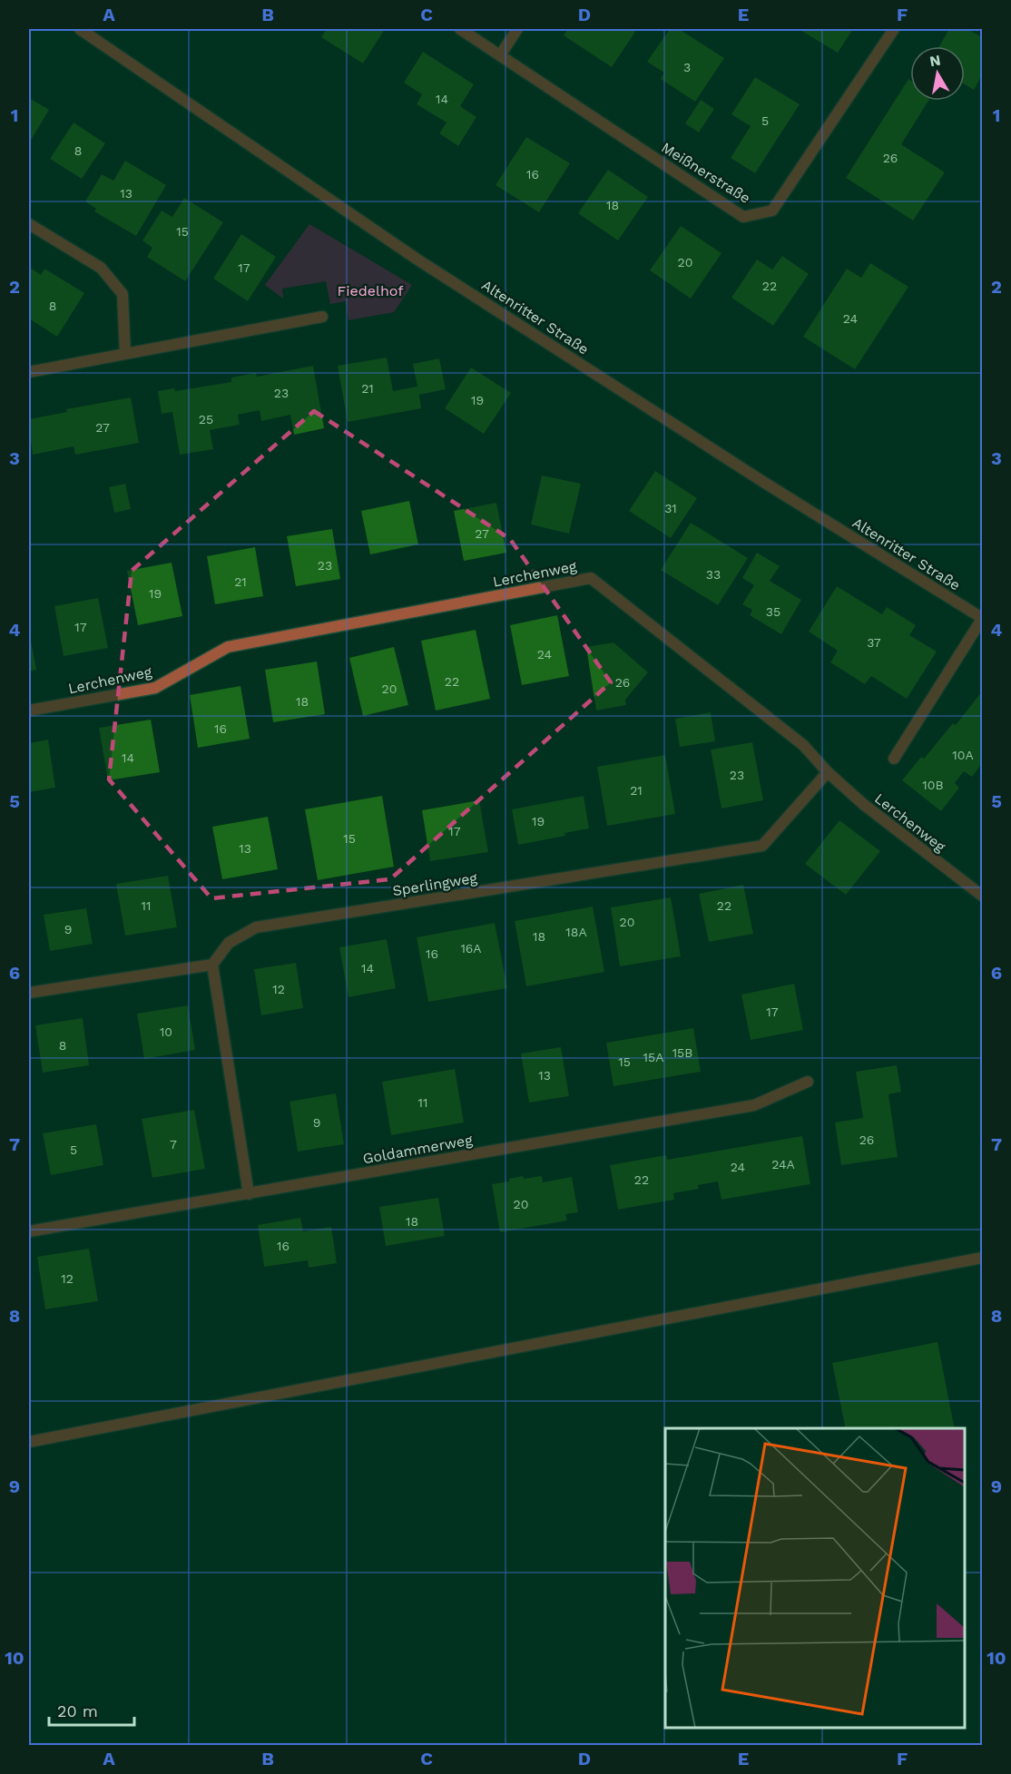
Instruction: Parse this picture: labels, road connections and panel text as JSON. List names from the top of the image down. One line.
{"streets":{"street":["Meißnerstraße","Altenritter Straße","Lerchenweg","Sperlingweg","Goldammerweg"]},"crossings":[["Lerchenweg","Sperlingweg"]],"parks":["Fiedelhof"],"house_numbers":["3","14","5","8","26","16","13","18","15","20","17","22","8","24","21","23","19","25","27","31","27","23","33","21","19","35","17","37","24","22","26","20","18","16","10A","14","23","10B","21","19","17","15","13","11","22","20","9","18A","18","16A","16","14","12","17","10","8","15B","15A","15","13","11","9","26","7","5","24A","24","22","20","18","16","12"],"scale_bar":"20 m","north":"top","grid":{"columns":["A","B","C","D","E","F"],"rows":["1","2","3","4","5","6","7","8","9","10"]}}
